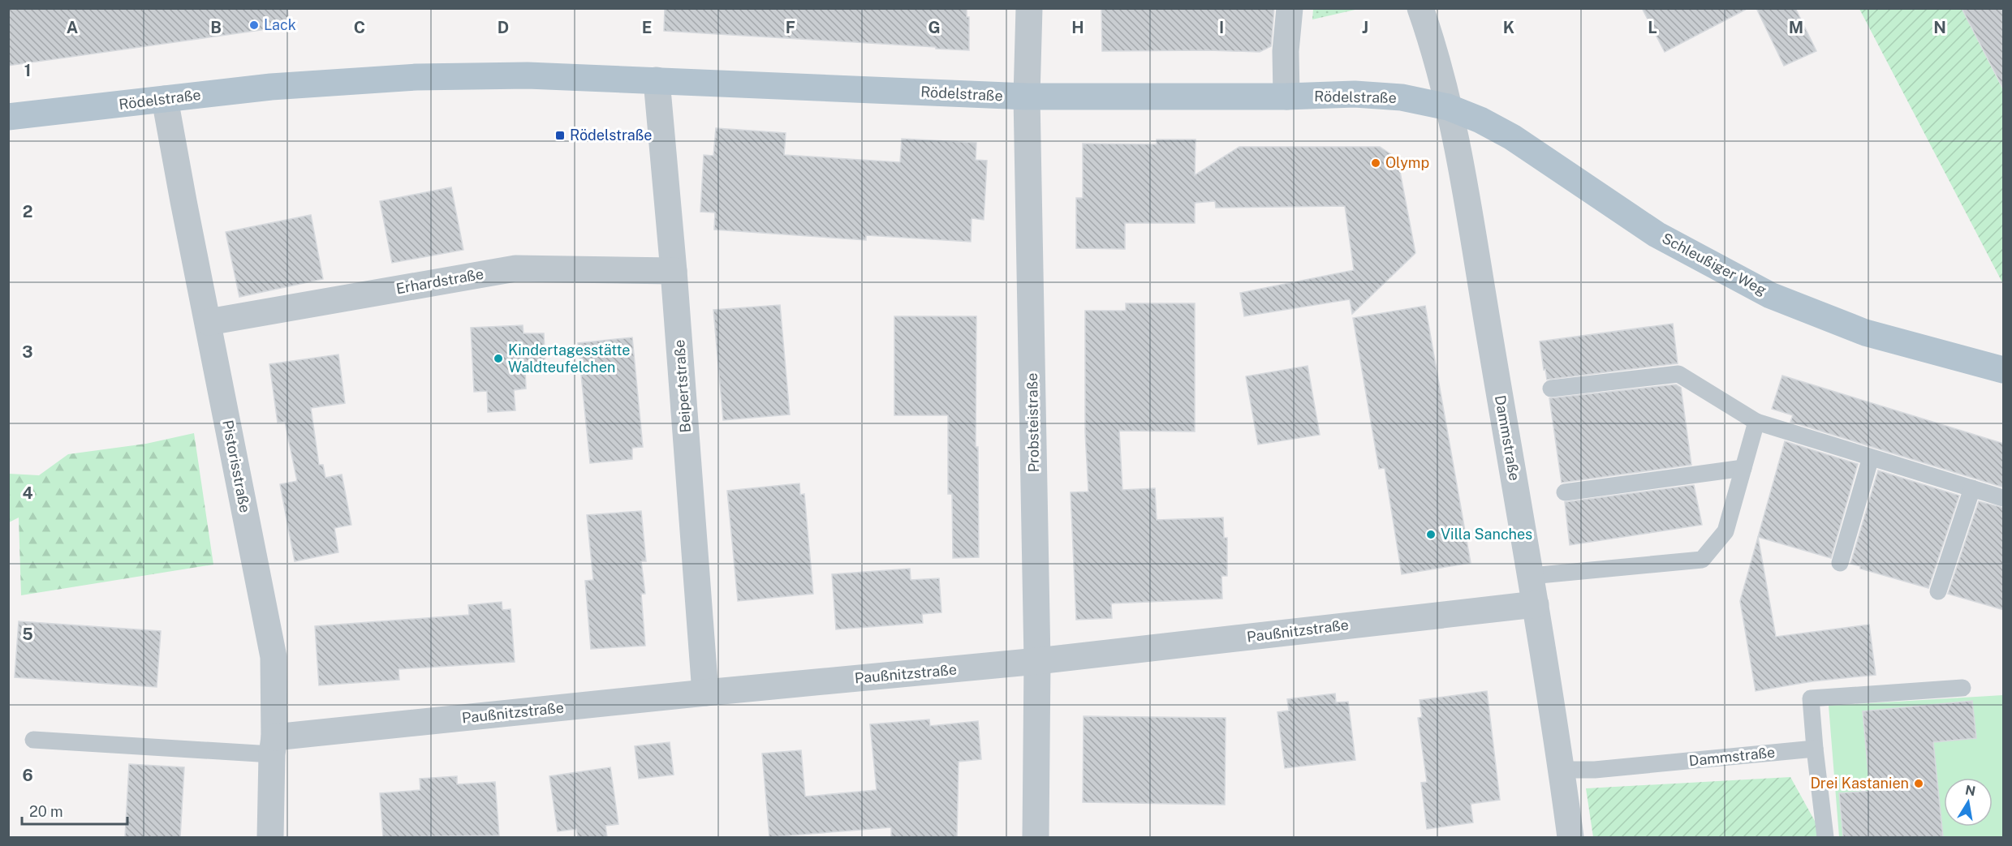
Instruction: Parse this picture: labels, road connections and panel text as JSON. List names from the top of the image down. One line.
{"streets":{"main road":["Rödelstraße","Schleußiger Weg"],"street":["Erhardstraße","Beipertstraße","Probsteistraße","Dammstraße","Pistorisstraße","Paußnitzstraße"]},"crossings":[["Rödelstraße","Schleußiger Weg"],["Rödelstraße","Beipertstraße"],["Rödelstraße","Probsteistraße"],["Rödelstraße","Dammstraße"],["Rödelstraße","Pistorisstraße"],["Schleußiger Weg","Dammstraße"],["Erhardstraße","Beipertstraße"],["Erhardstraße","Pistorisstraße"],["Beipertstraße","Paußnitzstraße"],["Probsteistraße","Paußnitzstraße"],["Dammstraße","Paußnitzstraße"],["Pistorisstraße","Paußnitzstraße"]],"places":{"other":["Lack","Olymp","Kindertagesstätte Waldteufelchen","Villa Sanches","Drei Kastanien"],"transit":["Rödelstraße"]},"scale_bar":"20 m","north":"top","grid":{"columns":["A","B","C","D","E","F","G","H","I","J","K","L","M","N"],"rows":["1","2","3","4","5","6"]}}
